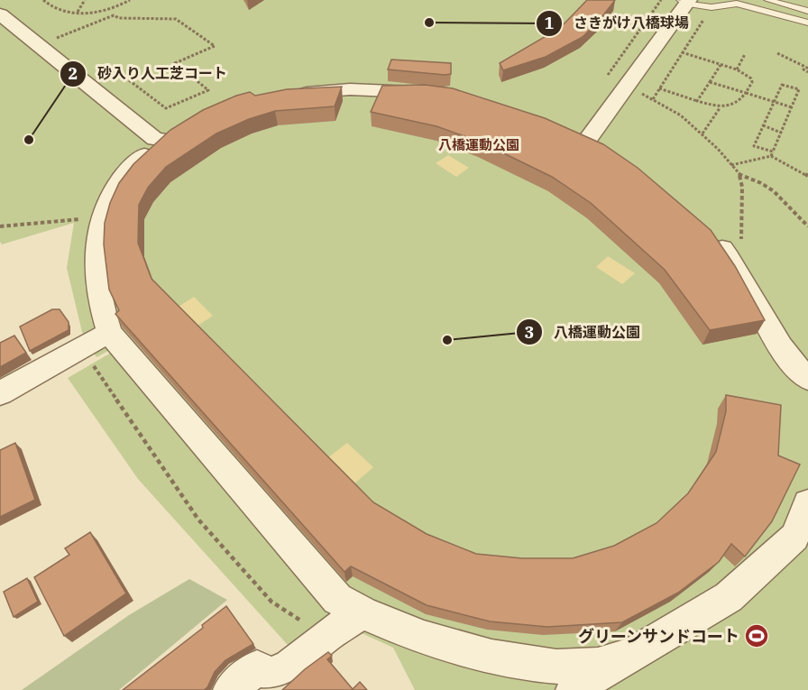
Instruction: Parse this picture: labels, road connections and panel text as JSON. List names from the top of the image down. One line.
{"districts":["八橋運動公園"],"places":{"other":["さきがけ八橋球場","砂入り人工芝コート","八橋運動公園"],"sports":["グリーンサンドコート"]}}
